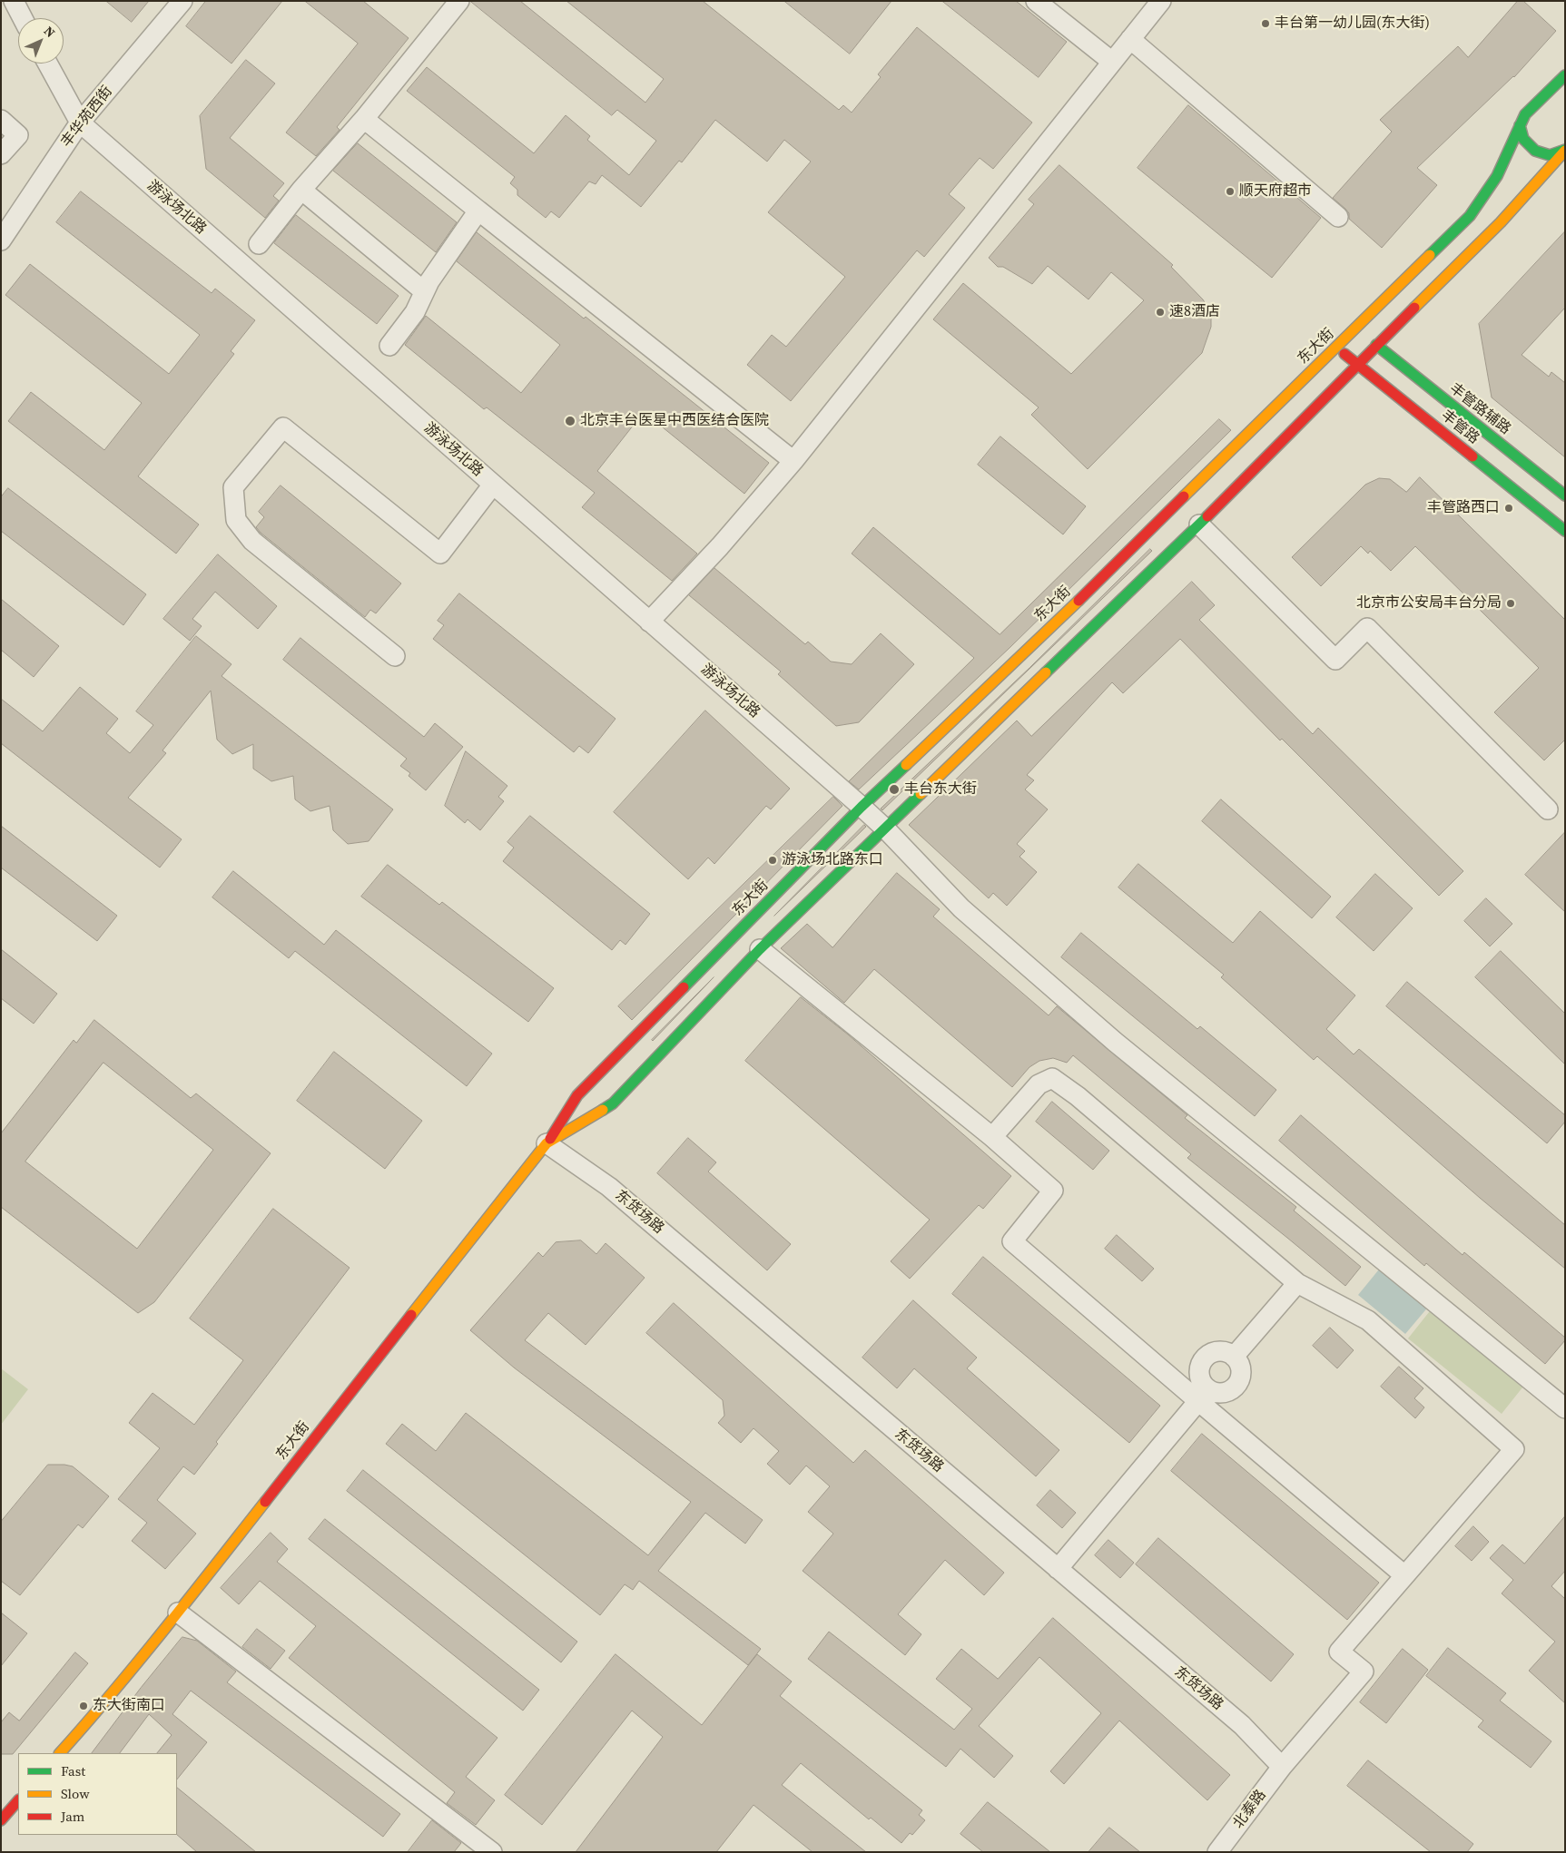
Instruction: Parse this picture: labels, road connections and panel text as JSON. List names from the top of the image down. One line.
{"streets":{"main road":["东大街","丰管路辅路","丰管路"],"street":["丰华苑西街","游泳场北路","东货场路","北泰路"]},"crossings":[["丰华苑西街","游泳场北路"],["游泳场北路","东大街"],["东大街","丰管路辅路"],["东大街","丰管路"],["东大街","东货场路"],["东货场路","北泰路"]],"places":["丰台第一幼儿园(东大街)","顺天府超市","速8酒店","北京丰台医星中西医结合医院","丰管路西口","北京市公安局丰台分局","丰台东大街","游泳场北路东口","东大街南口"],"legend":["Fast","Slow","Jam"],"north":"top right"}
